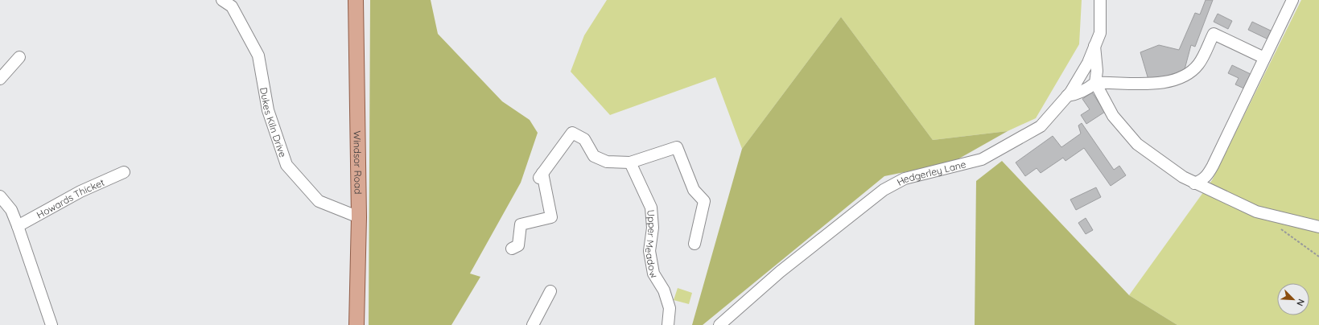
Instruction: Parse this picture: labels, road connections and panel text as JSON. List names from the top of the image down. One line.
{"streets":{"main road":["Windsor Road"],"street":["Dukes Kiln Drive","Hedgerley Lane","Howards Thicket","Upper Meadow"]},"crossings":[["Dukes Kiln Drive","Windsor Road"]],"north":"bottom right"}
